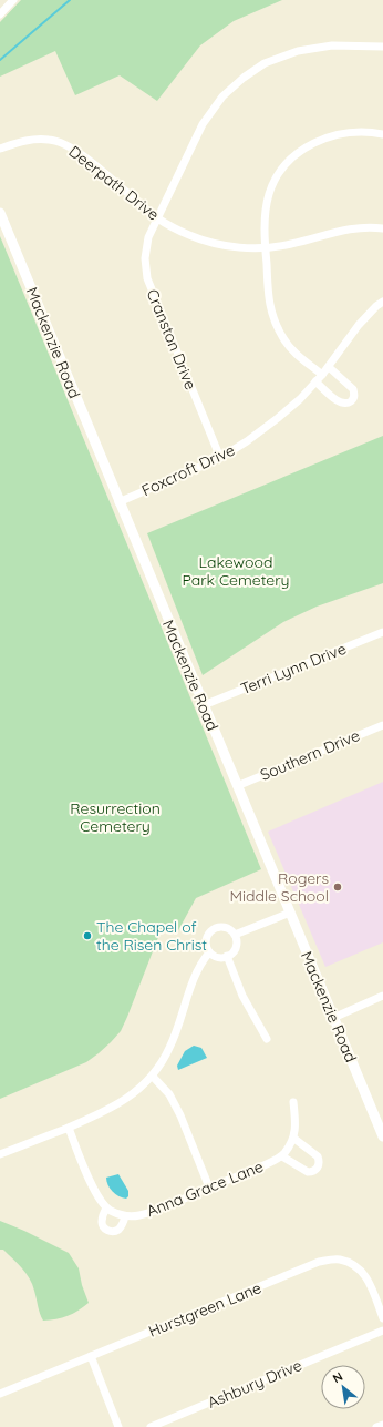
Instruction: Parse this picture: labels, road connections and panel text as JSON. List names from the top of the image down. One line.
{"streets":{"main road":["Mackenzie Road"],"street":["Deerpath Drive","Cranston Drive","Foxcroft Drive","Terri Lynn Drive","Southern Drive","Anna Grace Lane","Hurstgreen Lane","Ashbury Drive"]},"crossings":[["Deerpath Drive","Cranston Drive"],["Cranston Drive","Foxcroft Drive"],["Mackenzie Road","Foxcroft Drive"],["Mackenzie Road","Terri Lynn Drive"],["Mackenzie Road","Southern Drive"]],"parks":["Lakewood Park Cemetery","Resurrection Cemetery"],"places":["Rogers Middle School","The Chapel of the Risen Christ"],"north":"top left"}
